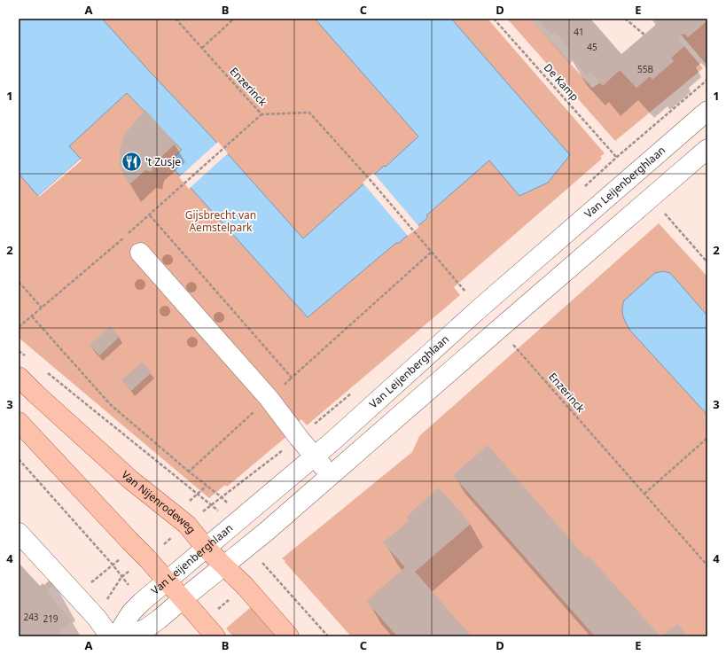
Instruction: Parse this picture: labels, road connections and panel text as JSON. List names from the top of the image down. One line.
{"streets":{"main road":["Van Nijenrodeweg"],"street":["Van Leijenberghlaan"],"path":["De Kamp","Enzerinck"]},"crossings":[["Van Leijenberghlaan","Van Nijenrodeweg"]],"parks":["Gijsbrecht van Aemstelpark"],"places":{"restaurant":["'t Zusje"]},"house_numbers":["41","45","55B","243","219"],"grid":{"columns":["A","B","C","D","E"],"rows":["1","2","3","4"]}}
